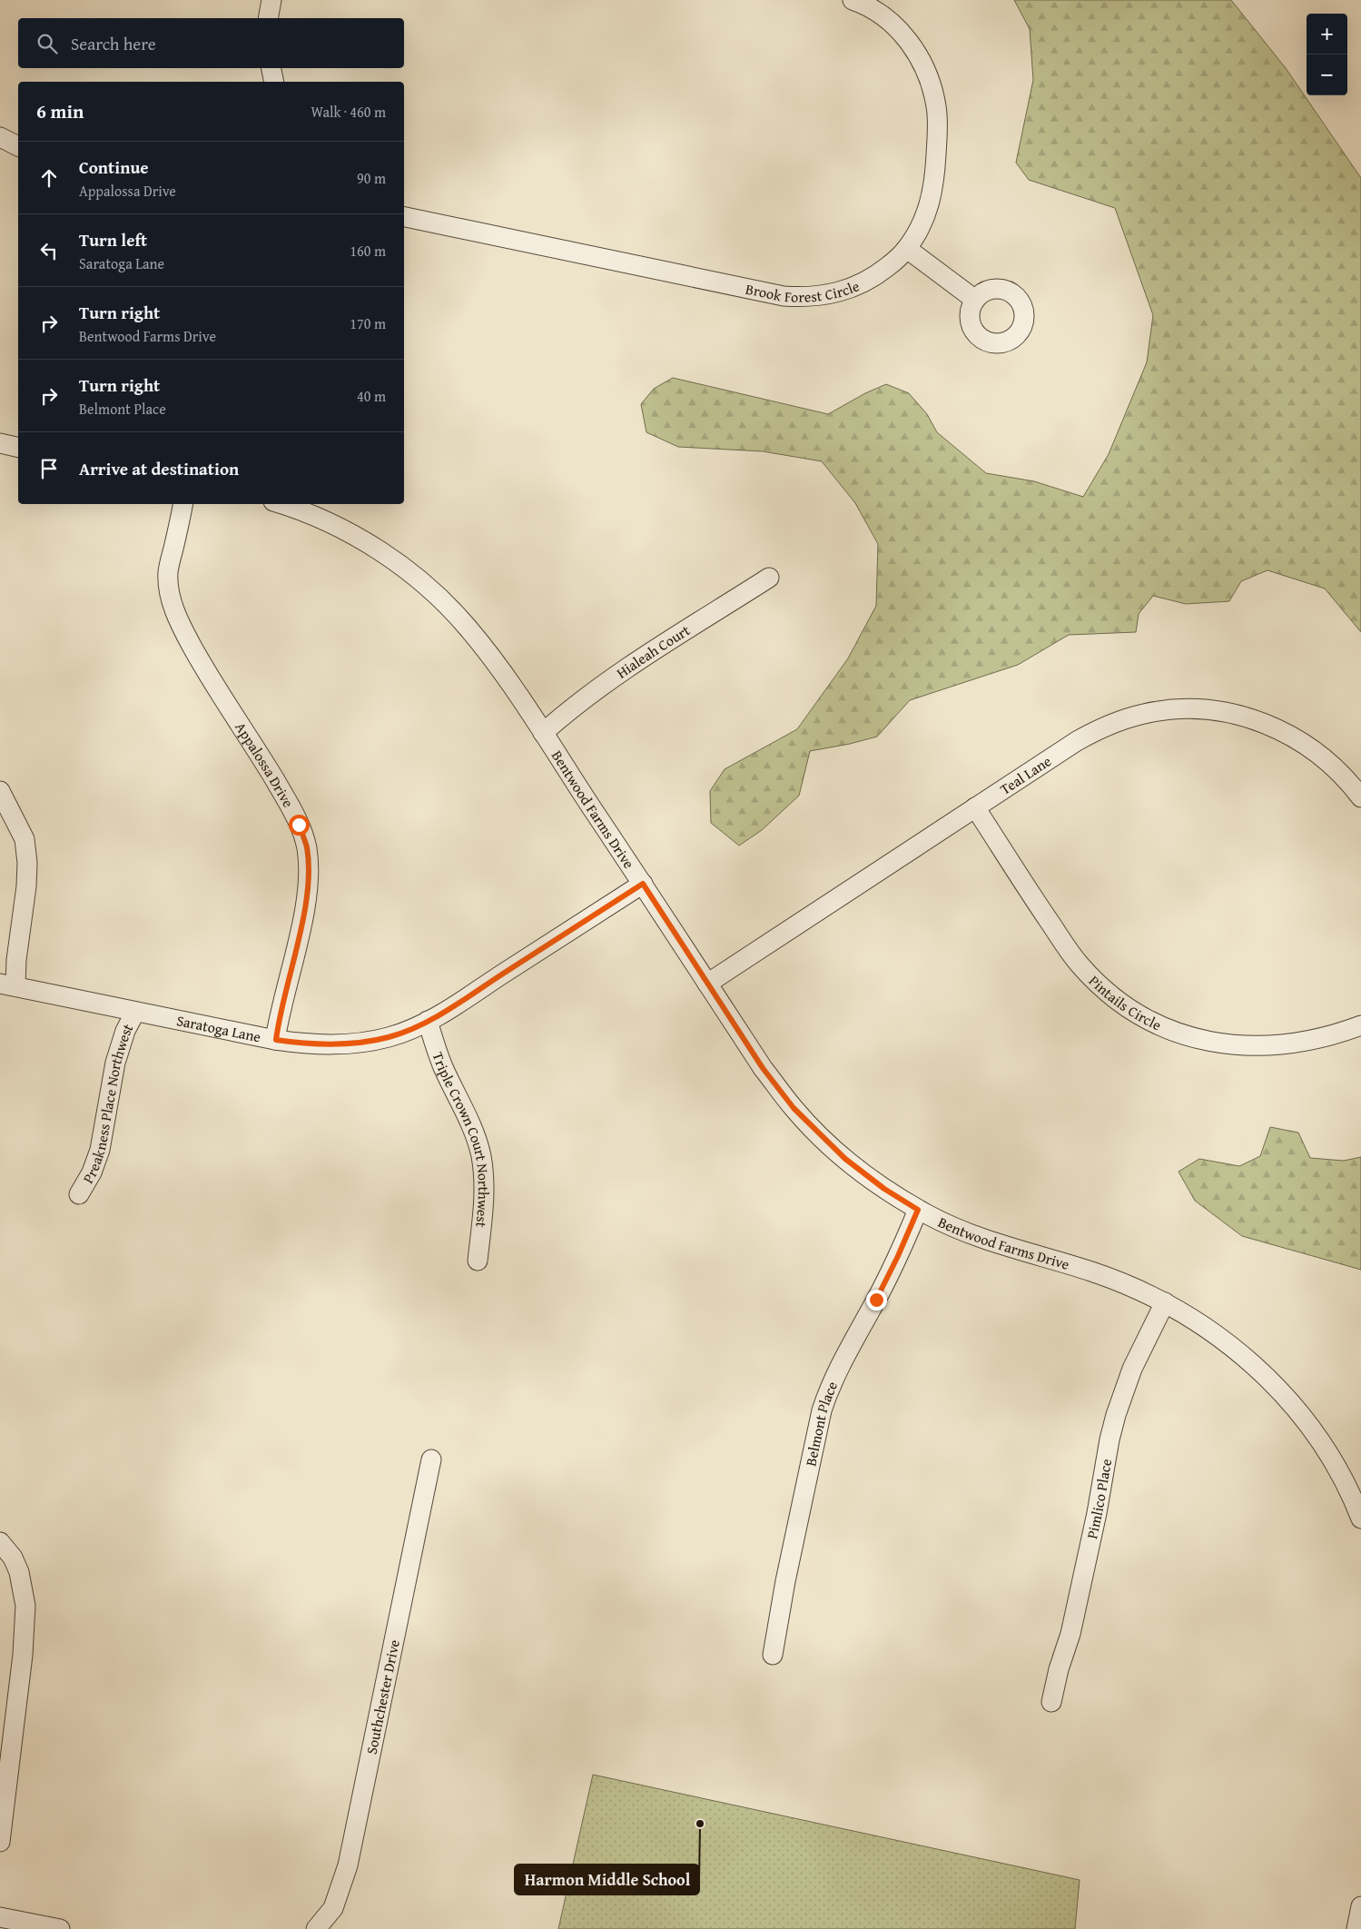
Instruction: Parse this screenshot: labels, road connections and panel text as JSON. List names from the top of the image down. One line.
{"streets":{"street":["Brook Forest Circle","Hialeah Court","Appalossa Drive","Teal Lane","Bentwood Farms Drive","Pintails Circle","Saratoga Lane","Preakness Place Northwest","Triple Crown Court Northwest","Belmont Place","Pimlico Place","Southchester Drive"]},"crossings":[["Hialeah Court","Bentwood Farms Drive"],["Appalossa Drive","Saratoga Lane"],["Teal Lane","Bentwood Farms Drive"],["Teal Lane","Pintails Circle"],["Bentwood Farms Drive","Saratoga Lane"],["Bentwood Farms Drive","Belmont Place"],["Bentwood Farms Drive","Pimlico Place"],["Saratoga Lane","Preakness Place Northwest"],["Saratoga Lane","Triple Crown Court Northwest"]],"places":["Harmon Middle School"],"page":{"map_buttons":["+","−"],"search":"Search here","heading":["6 min","Walk · 460 m"],"list":[["Continue","Appalossa Drive","90 m"],["Turn left","Saratoga Lane","160 m"],["Turn right","Bentwood Farms Drive","170 m"],["Turn right","Belmont Place","40 m"],"Arrive at destination"]}}
